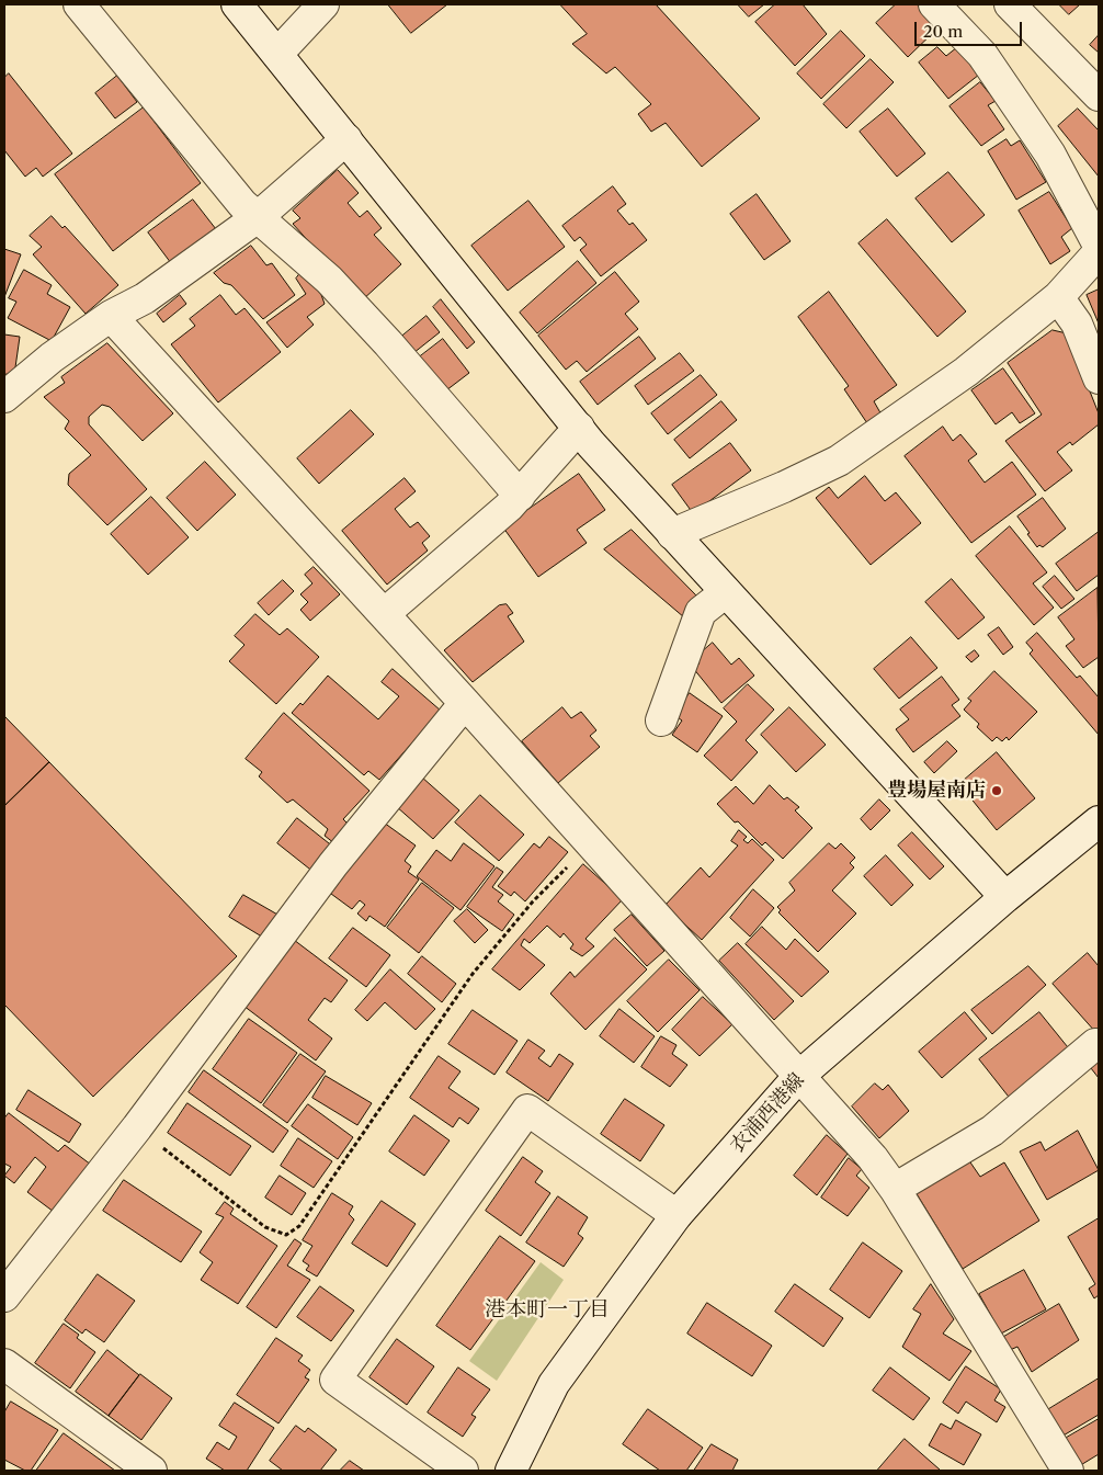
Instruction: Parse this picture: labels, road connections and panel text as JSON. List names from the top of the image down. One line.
{"streets":{"street":["衣浦西港線"]},"districts":["港本町一丁目"],"places":["豊場屋南店"],"scale_bar":"20 m"}
